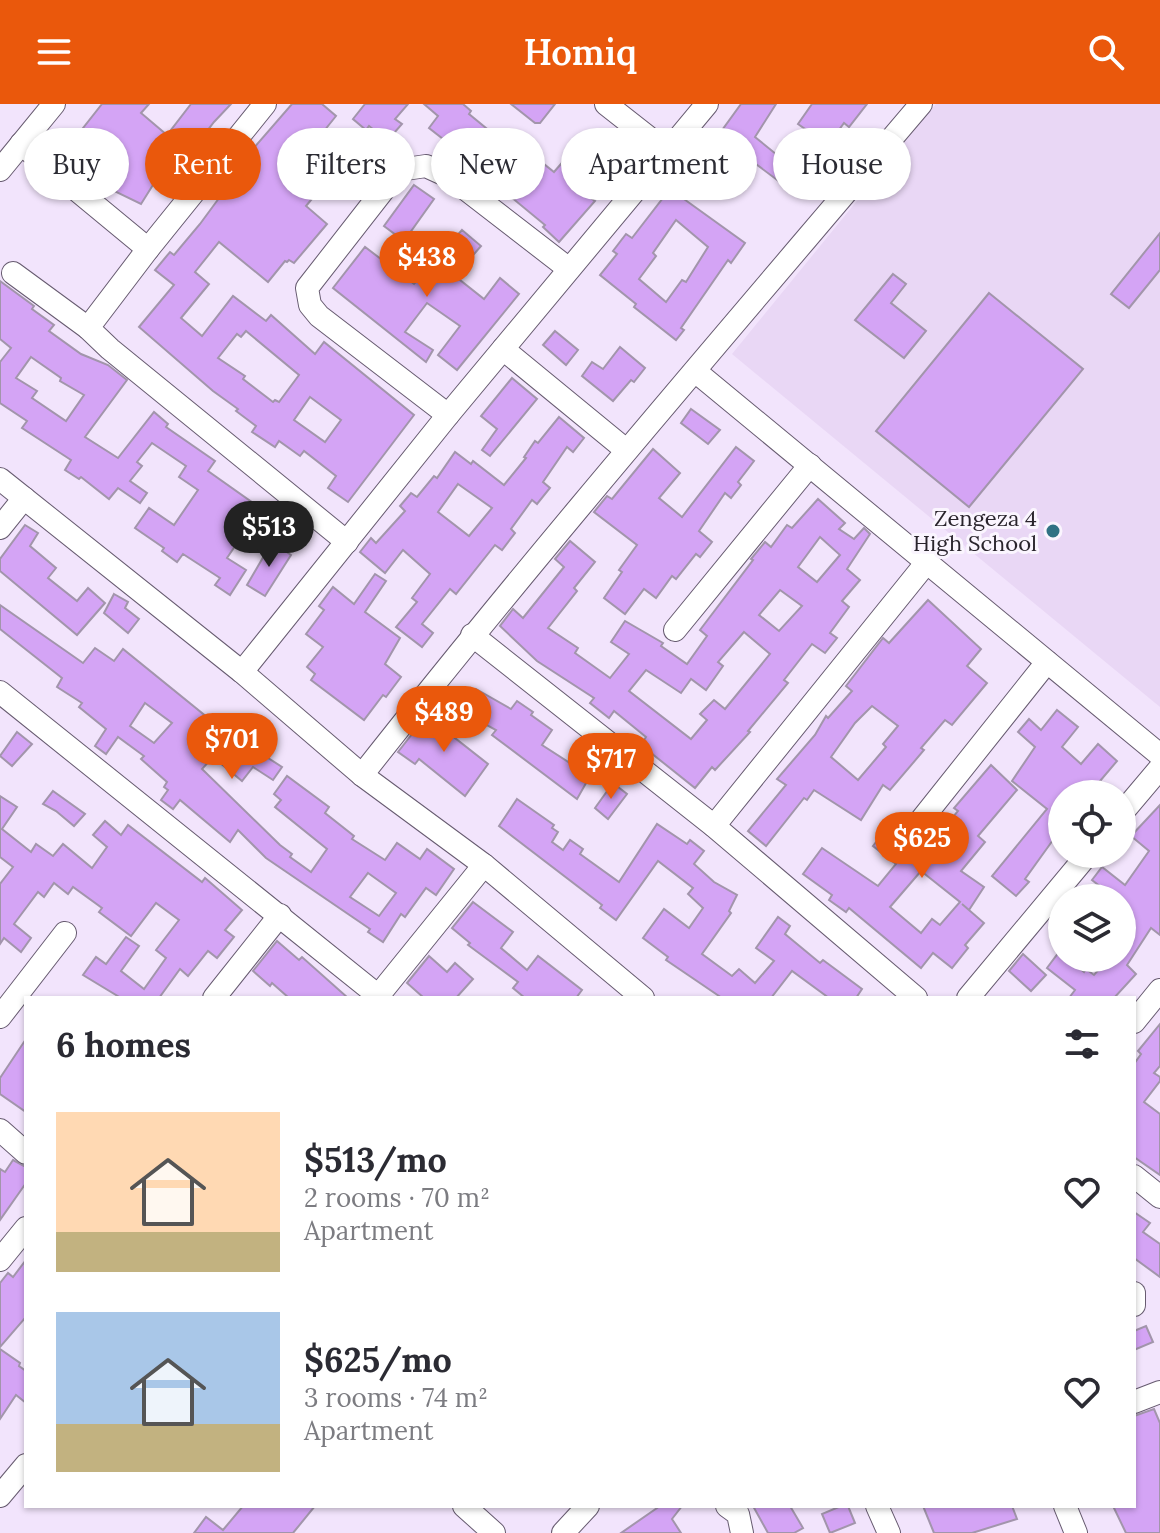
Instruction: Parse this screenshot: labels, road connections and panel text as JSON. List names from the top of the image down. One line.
{"places":["Zengeza 4 High School"],"page":{"header":"Homiq","chip":["Buy","Rent","Filters","New","Apartment","House"],"price":["$438","$513","$489","$701","$717","$625"],"heading":"6 homes","list":[{"name":"$513/mo","note":"2 rooms · 70 m² · Apartment"},{"name":"$625/mo","note":"3 rooms · 74 m² · Apartment"}]}}
